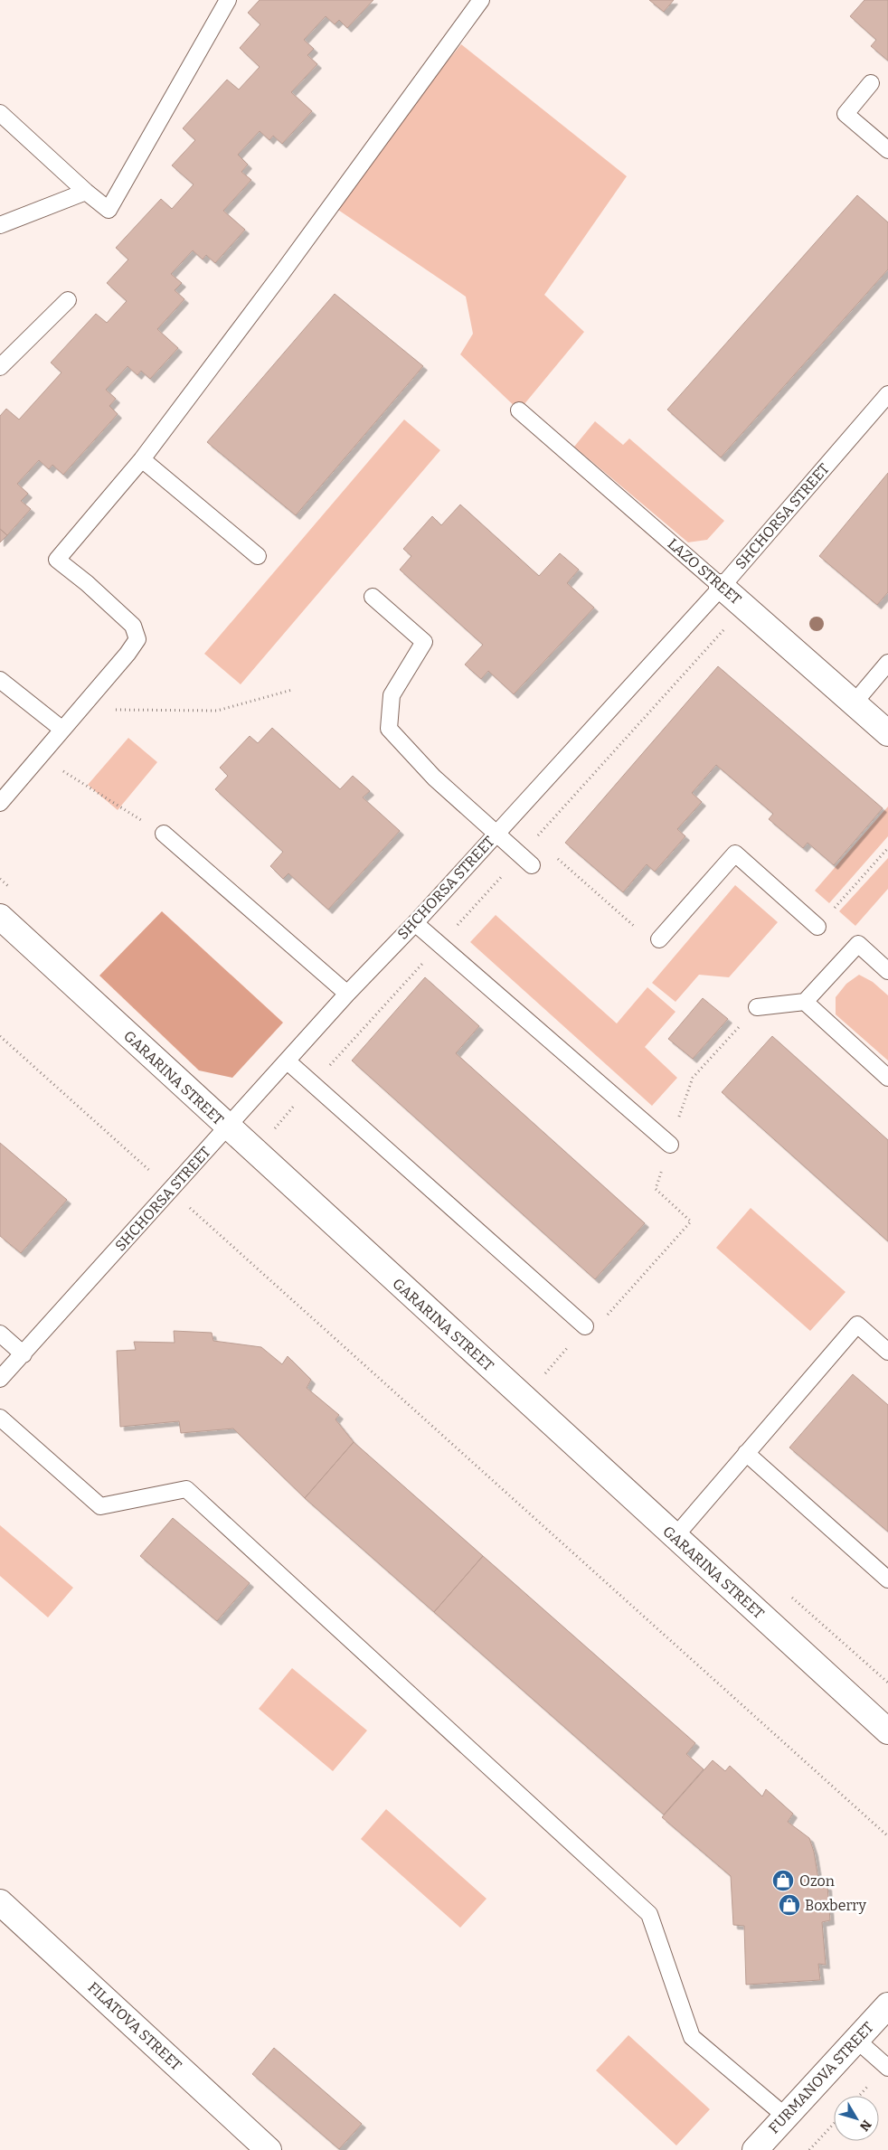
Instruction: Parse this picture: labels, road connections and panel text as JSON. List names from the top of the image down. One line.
{"streets":{"main road":["LAZO STREET","GARARINA STREET","FILATOVA STREET","FURMANOVA STREET"],"lane":["SHCHORSA STREET"]},"crossings":[["SHCHORSA STREET","LAZO STREET"],["SHCHORSA STREET","GARARINA STREET"]],"places":{"shop":["Ozon","Boxberry"]},"north":"bottom right"}
